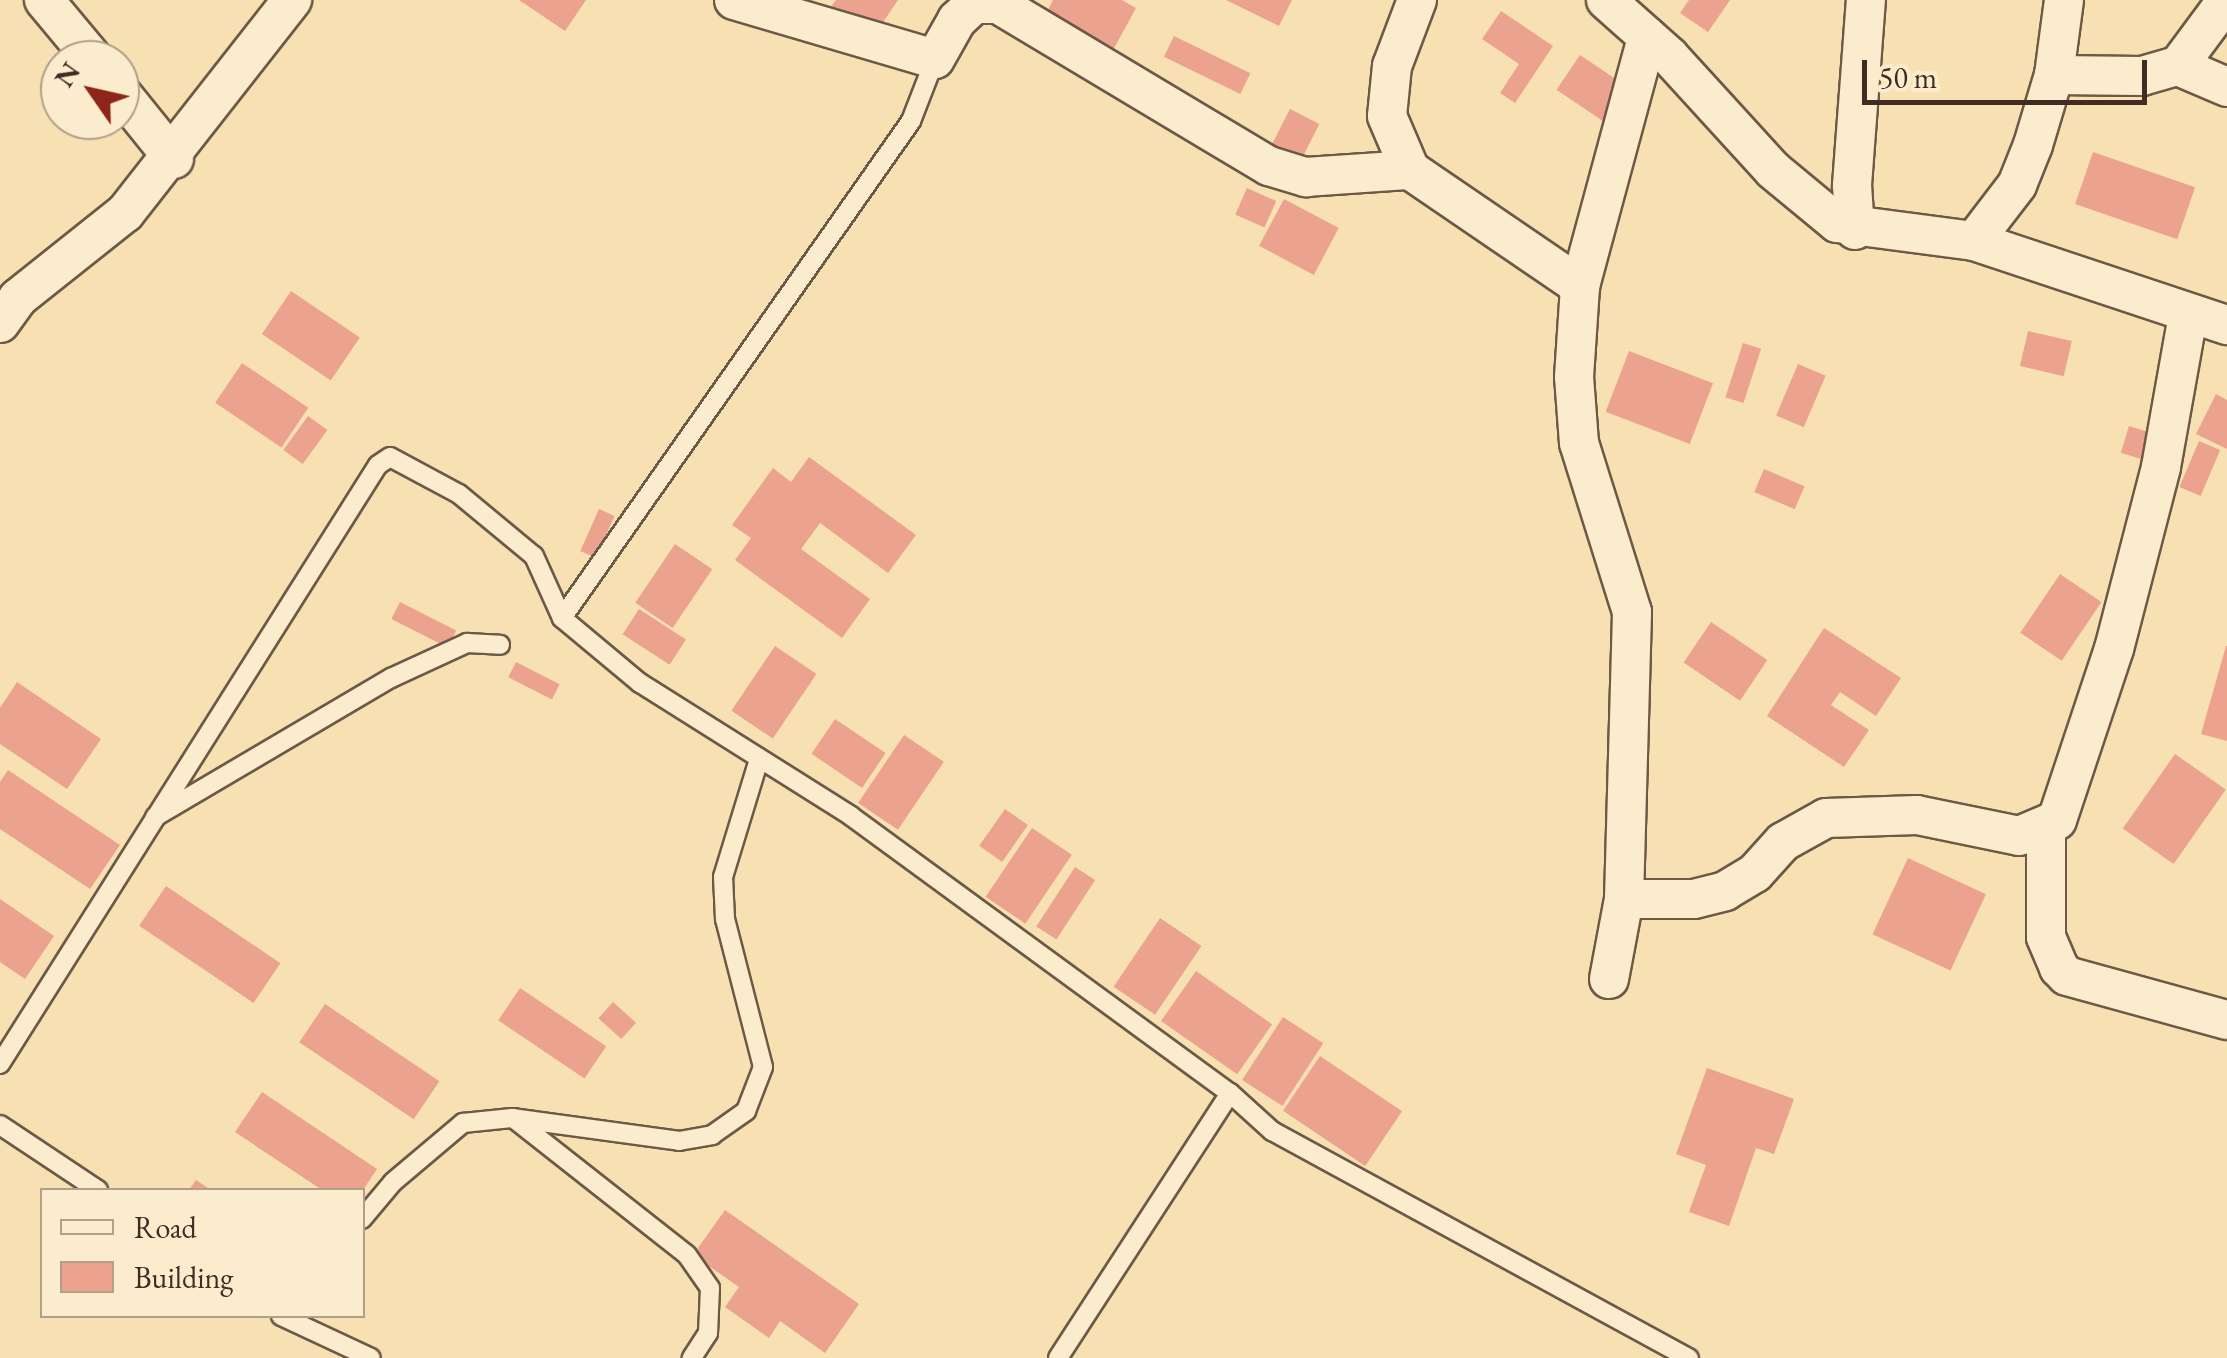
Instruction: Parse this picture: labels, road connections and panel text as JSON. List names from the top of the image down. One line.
{"legend":["Road","Building"],"scale_bar":"50 m","north":"top left"}
